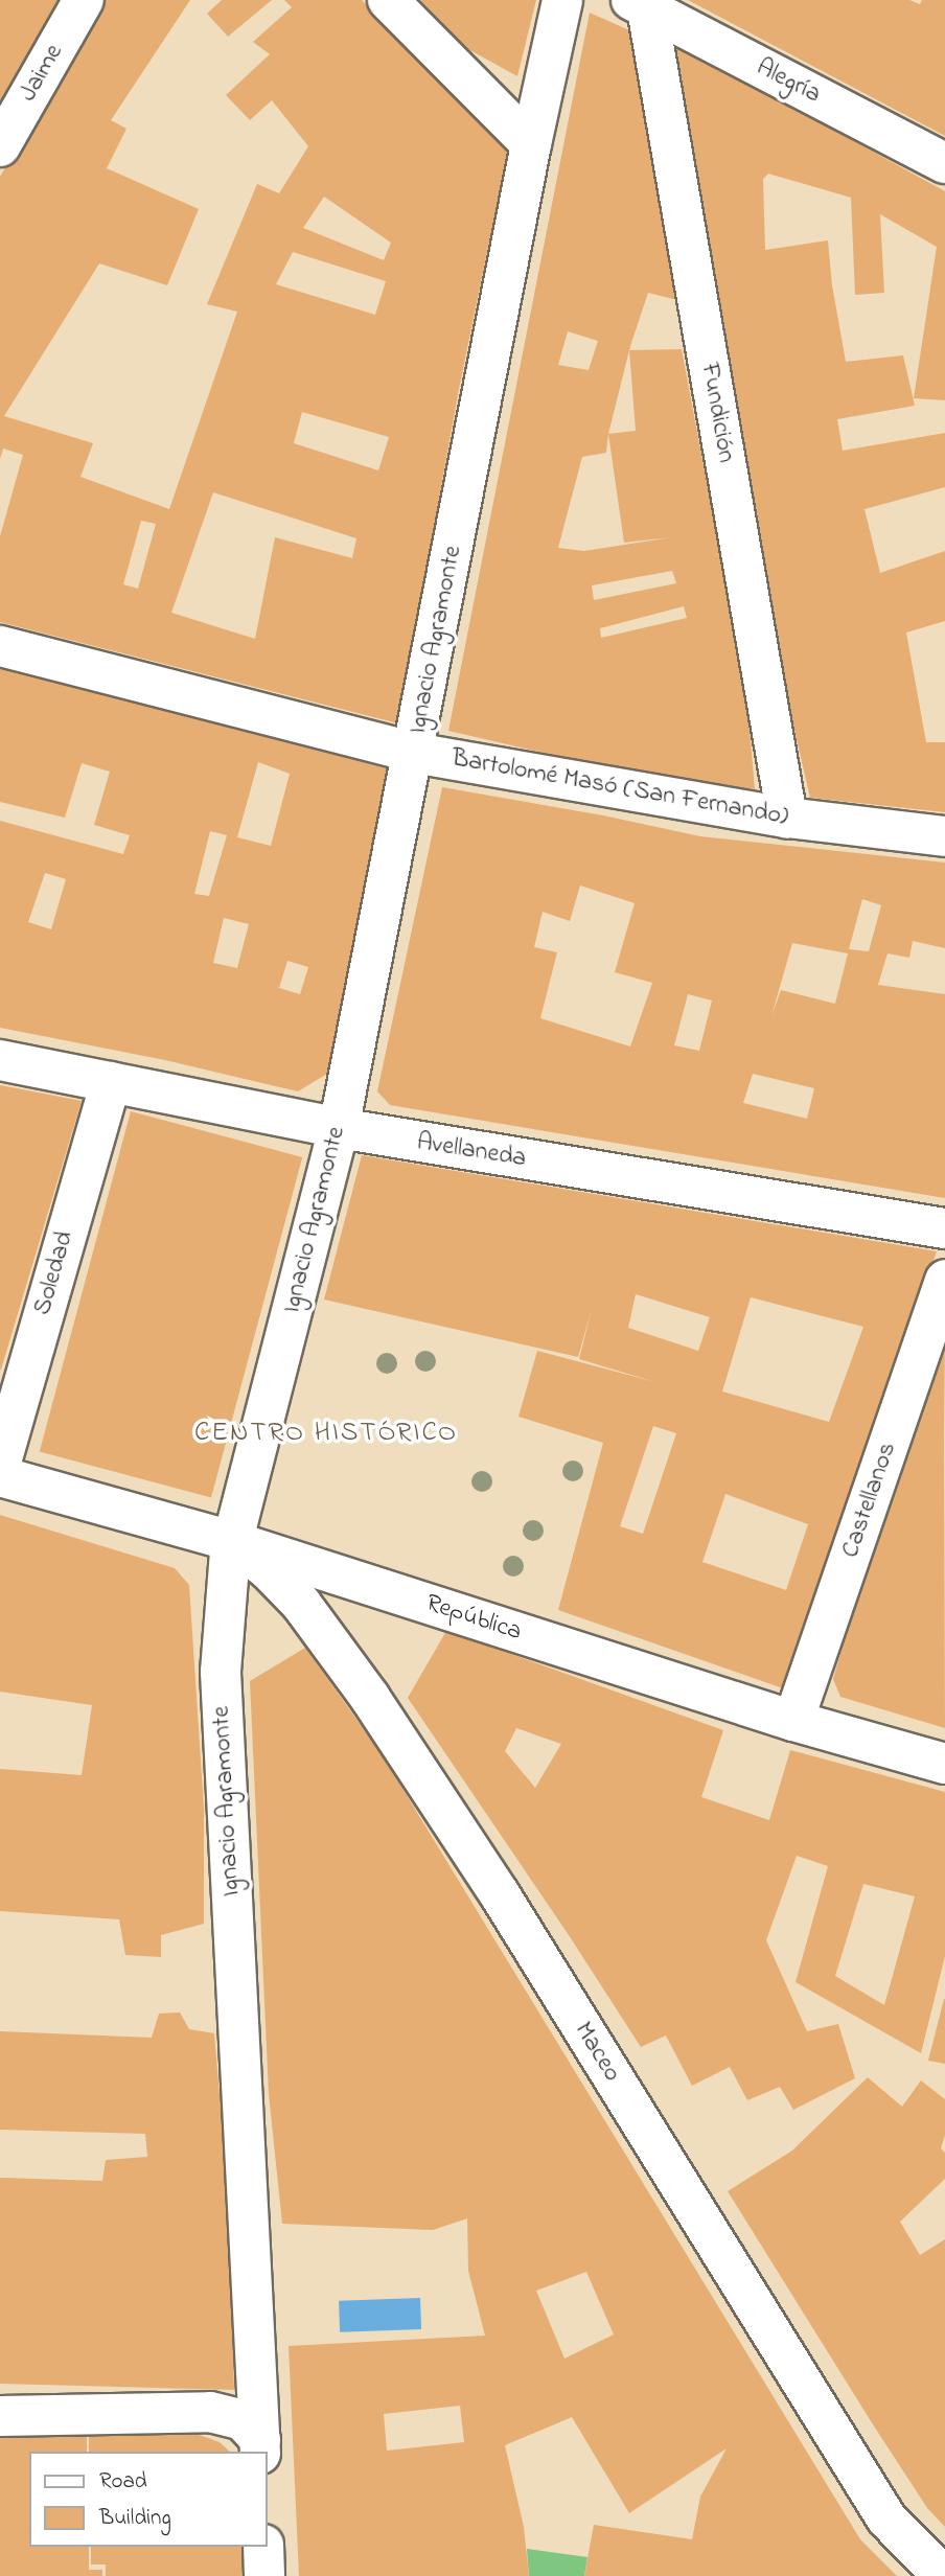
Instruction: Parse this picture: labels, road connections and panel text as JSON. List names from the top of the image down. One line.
{"streets":{"street":["Jaime","Alegría","Fundición","Ignacio Agramonte","Bartolomé Masó (San Fernando)","Avellaneda","Soledad","Castellanos","República","Maceo"]},"crossings":[["Alegría","Fundición"],["Fundición","Bartolomé Masó (San Fernando)"],["Ignacio Agramonte","Bartolomé Masó (San Fernando)"],["Ignacio Agramonte","Avellaneda"],["Ignacio Agramonte","República"],["Ignacio Agramonte","Maceo"],["Avellaneda","Soledad"],["Castellanos","República"],["República","Maceo"]],"districts":["CENTRO HISTÓRICO"],"legend":["Road","Building"]}
